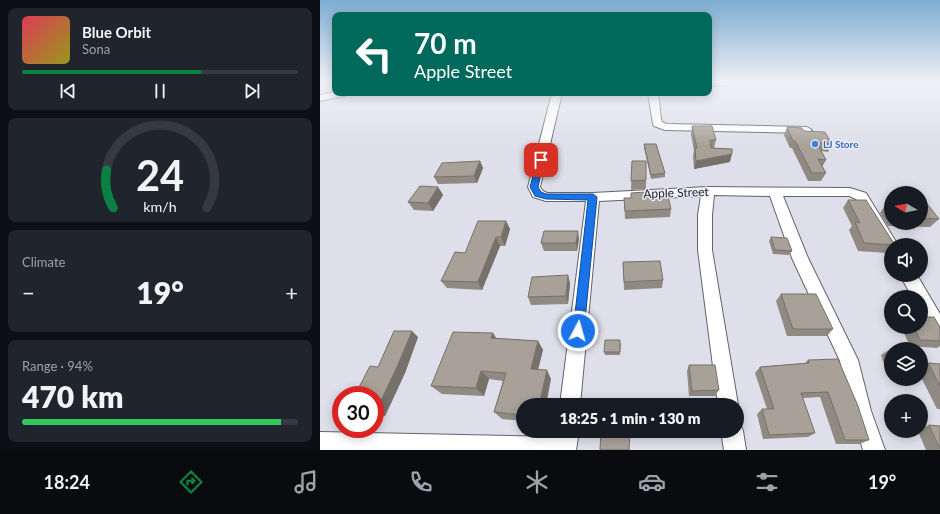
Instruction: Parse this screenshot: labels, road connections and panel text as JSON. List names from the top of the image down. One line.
{"streets":{"street":["Apple Street"]},"places":["LJ Store"],"north":"left","page":{"turn":["70 m","Apple Street"],"song":["Blue Orbit","Sona"],"map_buttons":"+","tile":["Climate",["Range · 94%","470 km"]],"heat":["−","19°","+"],"limit":"30","trip":"18:25 · 1 min · 130 m","tabs":["18:24","19°"],"gauge":["24","km/h"]}}
